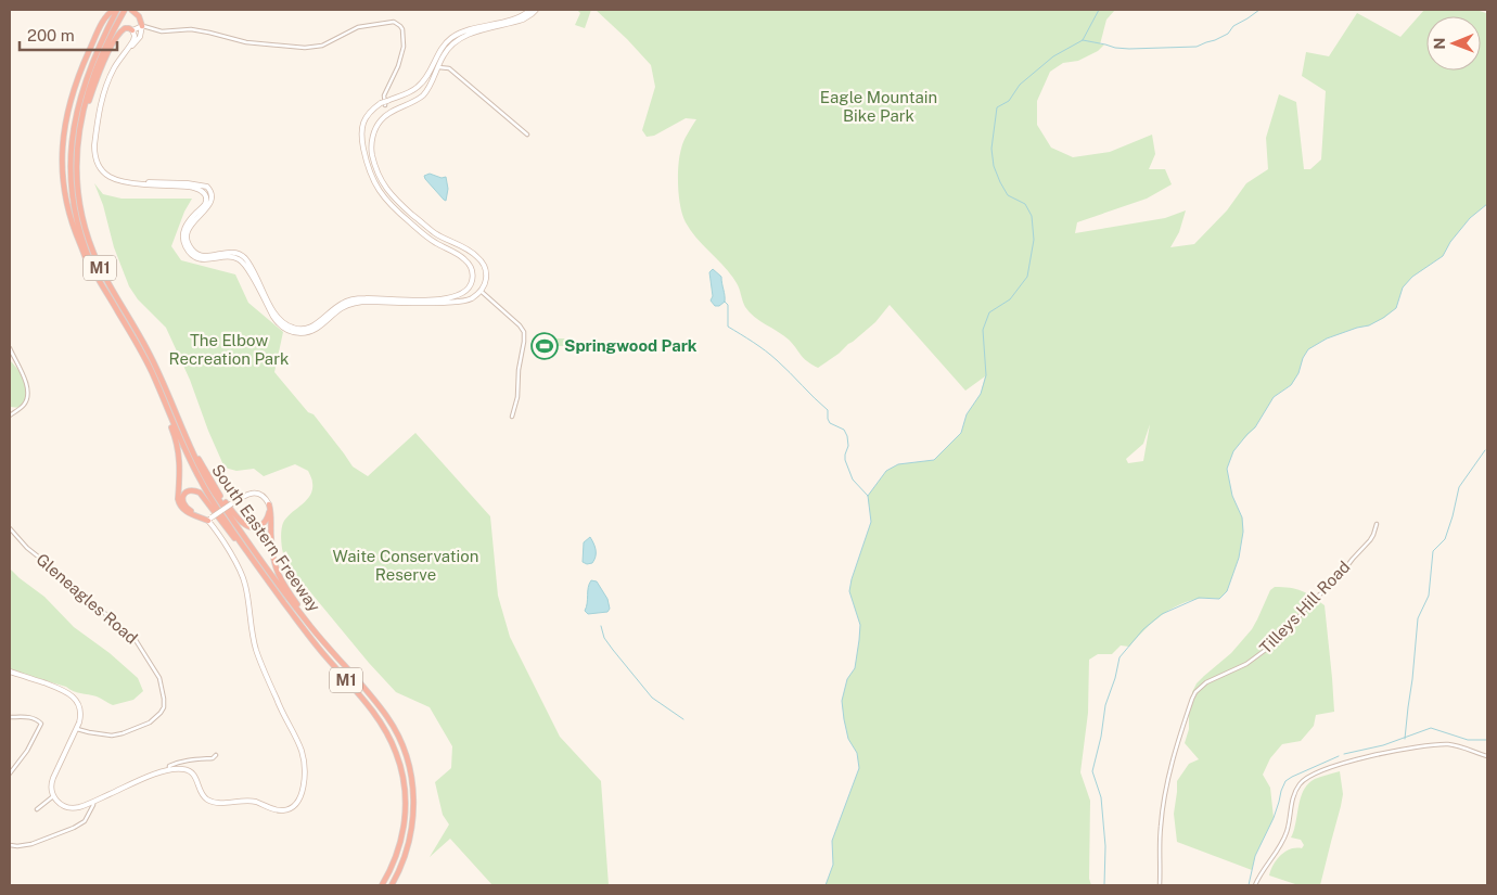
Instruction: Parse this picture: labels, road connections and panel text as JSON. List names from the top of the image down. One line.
{"streets":{"highway":["M1","South Eastern Freeway"],"street":["Gleneagles Road","Tilleys Hill Road"]},"parks":["Eagle Mountain Bike Park","The Elbow Recreation Park","Waite Conservation Reserve"],"places":{"sports":["Springwood Park"]},"scale_bar":"200 m","north":"left"}
